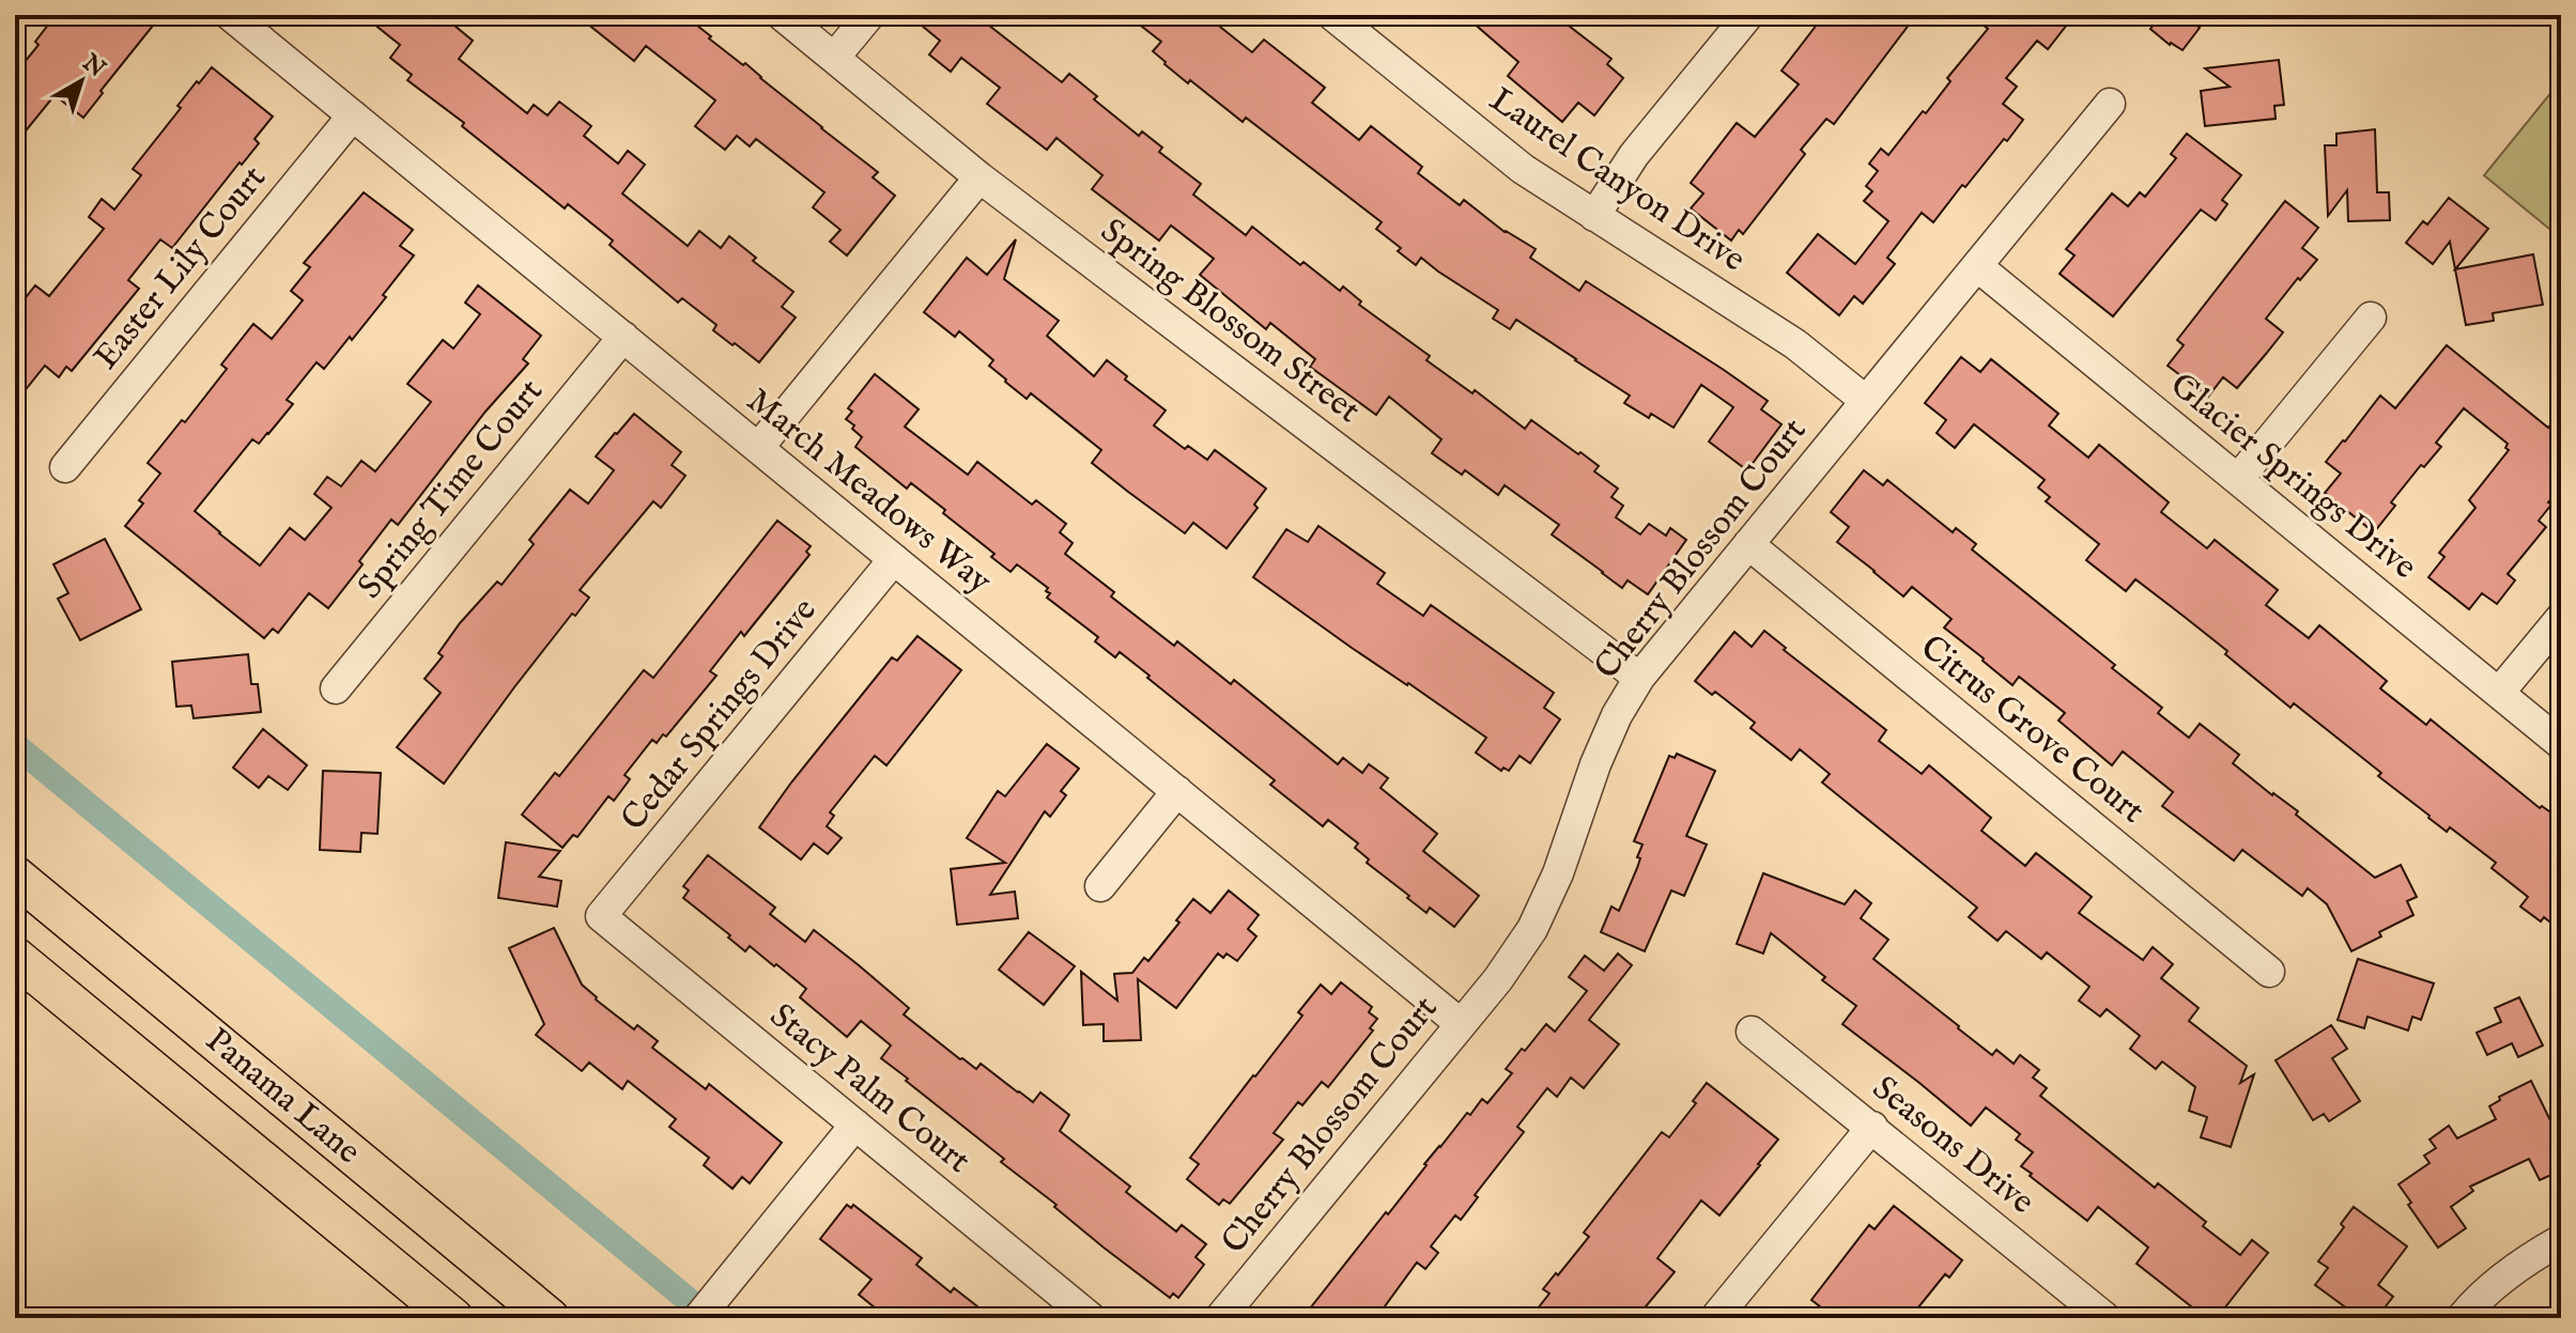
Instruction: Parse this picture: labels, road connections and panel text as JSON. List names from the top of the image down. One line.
{"streets":{"main road":["Panama Lane"],"street":["Laurel Canyon Drive","Easter Lily Court","Spring Blossom Street","Glacier Springs Drive","Spring Time Court","March Meadows Way","Cherry Blossom Court","Cedar Springs Drive","Citrus Grove Court","Stacy Palm Court","Seasons Drive"]},"crossings":[["Laurel Canyon Drive","Cherry Blossom Court"],["Easter Lily Court","March Meadows Way"],["Spring Blossom Street","Cherry Blossom Court"],["Glacier Springs Drive","Cherry Blossom Court"],["Spring Time Court","March Meadows Way"],["March Meadows Way","Cherry Blossom Court"],["March Meadows Way","Cedar Springs Drive"],["Cherry Blossom Court","Citrus Grove Court"],["Cedar Springs Drive","Stacy Palm Court"]],"north":"top right"}
